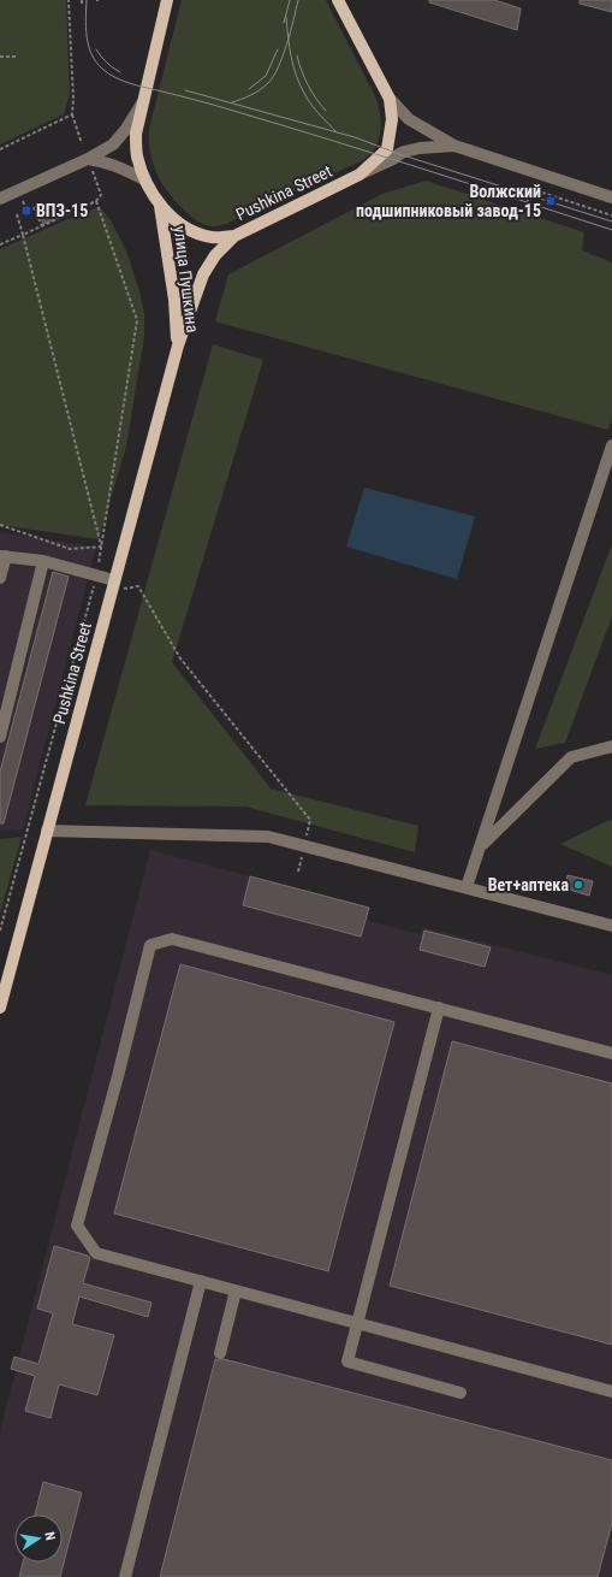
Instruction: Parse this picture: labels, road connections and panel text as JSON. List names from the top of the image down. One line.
{"streets":{"main road":["Pushkina Street","улица Пушкина"]},"crossings":[["Pushkina Street","улица Пушкина"]],"places":{"transit":["Волжский подшипниковый завод-15","ВПЗ-15"],"other":["Вет+аптека"]},"north":"right"}
